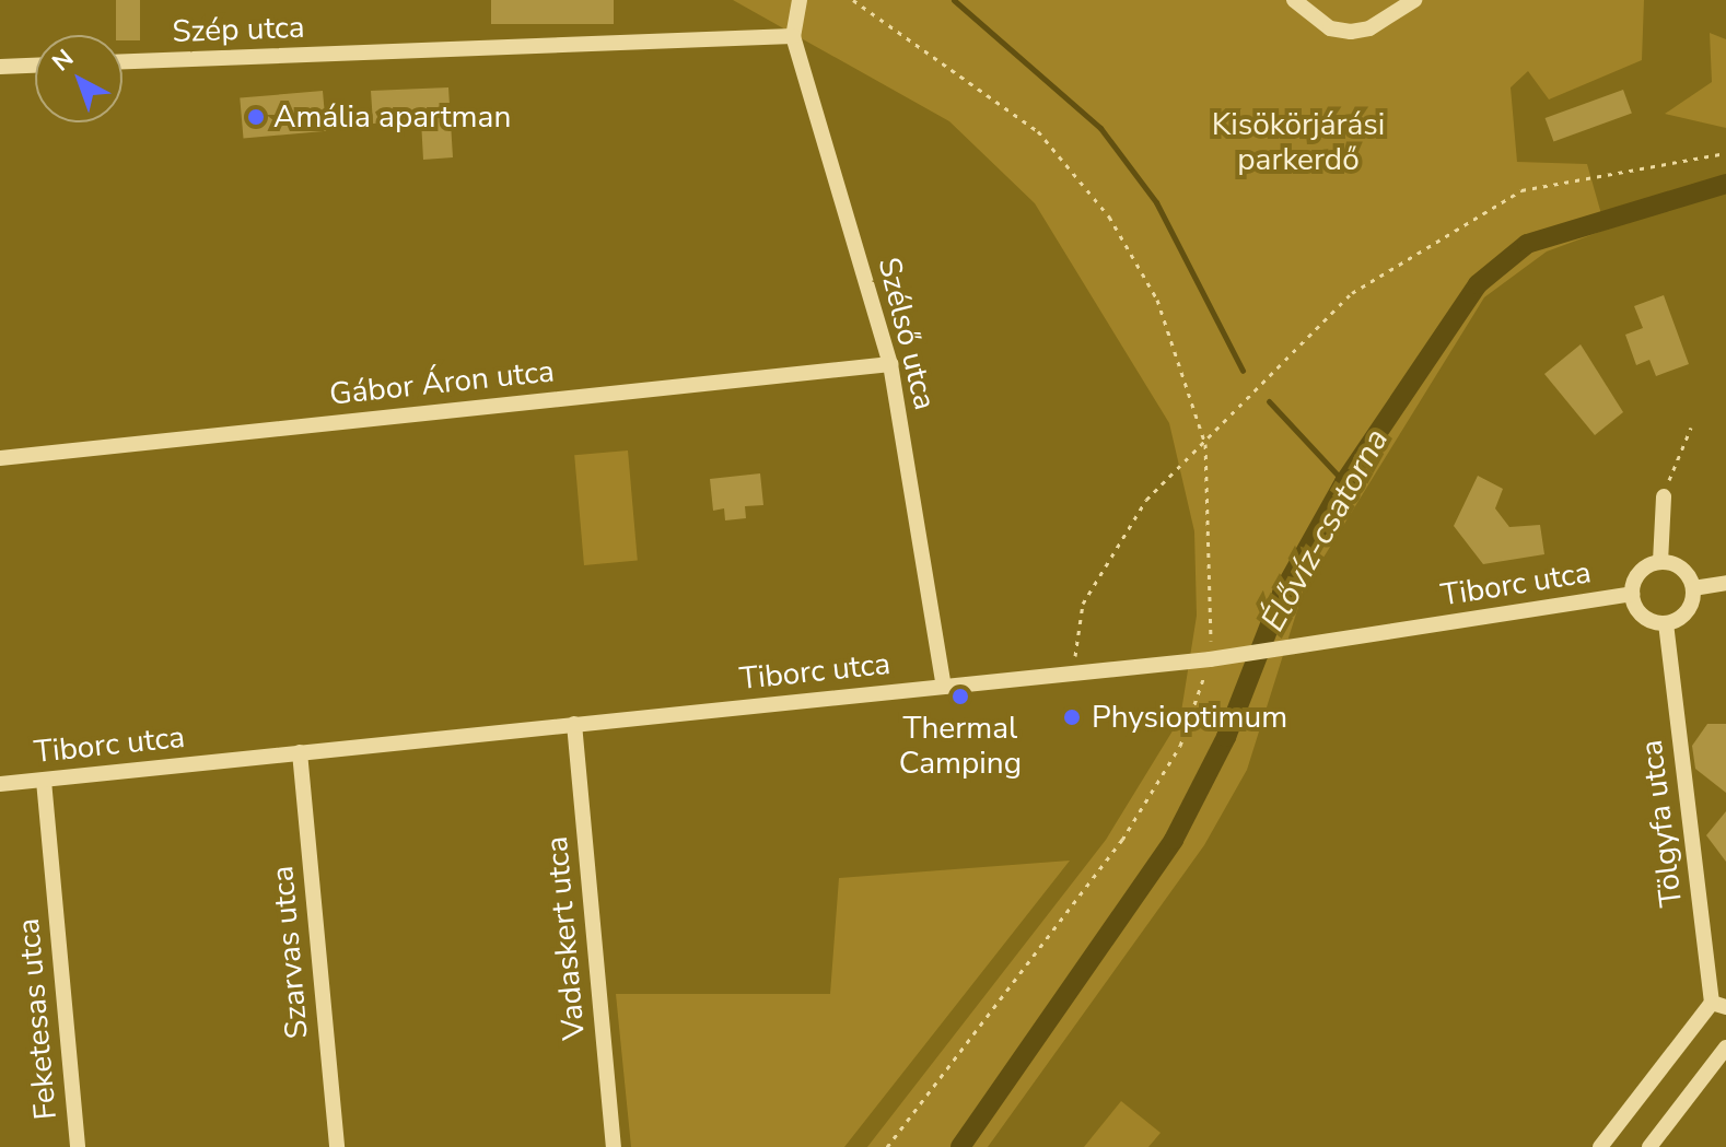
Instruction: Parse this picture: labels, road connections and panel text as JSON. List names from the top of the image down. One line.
{"streets":{"street":["Szép utca","Szélső utca","Gábor Áron utca","Tiborc utca","Tölgyfa utca","Vadaskert utca","Szarvas utca","Feketesas utca"]},"crossings":[["Szép utca","Szélső utca"],["Szélső utca","Gábor Áron utca"],["Szélső utca","Tiborc utca"],["Tiborc utca","Tölgyfa utca"],["Tiborc utca","Vadaskert utca"],["Tiborc utca","Szarvas utca"],["Tiborc utca","Feketesas utca"]],"water":["Élővíz-csatorna"],"parks":["Kisökörjárási parkerdő"],"places":["Amália apartman","Thermal Camping","Physioptimum"],"north":"top left"}
